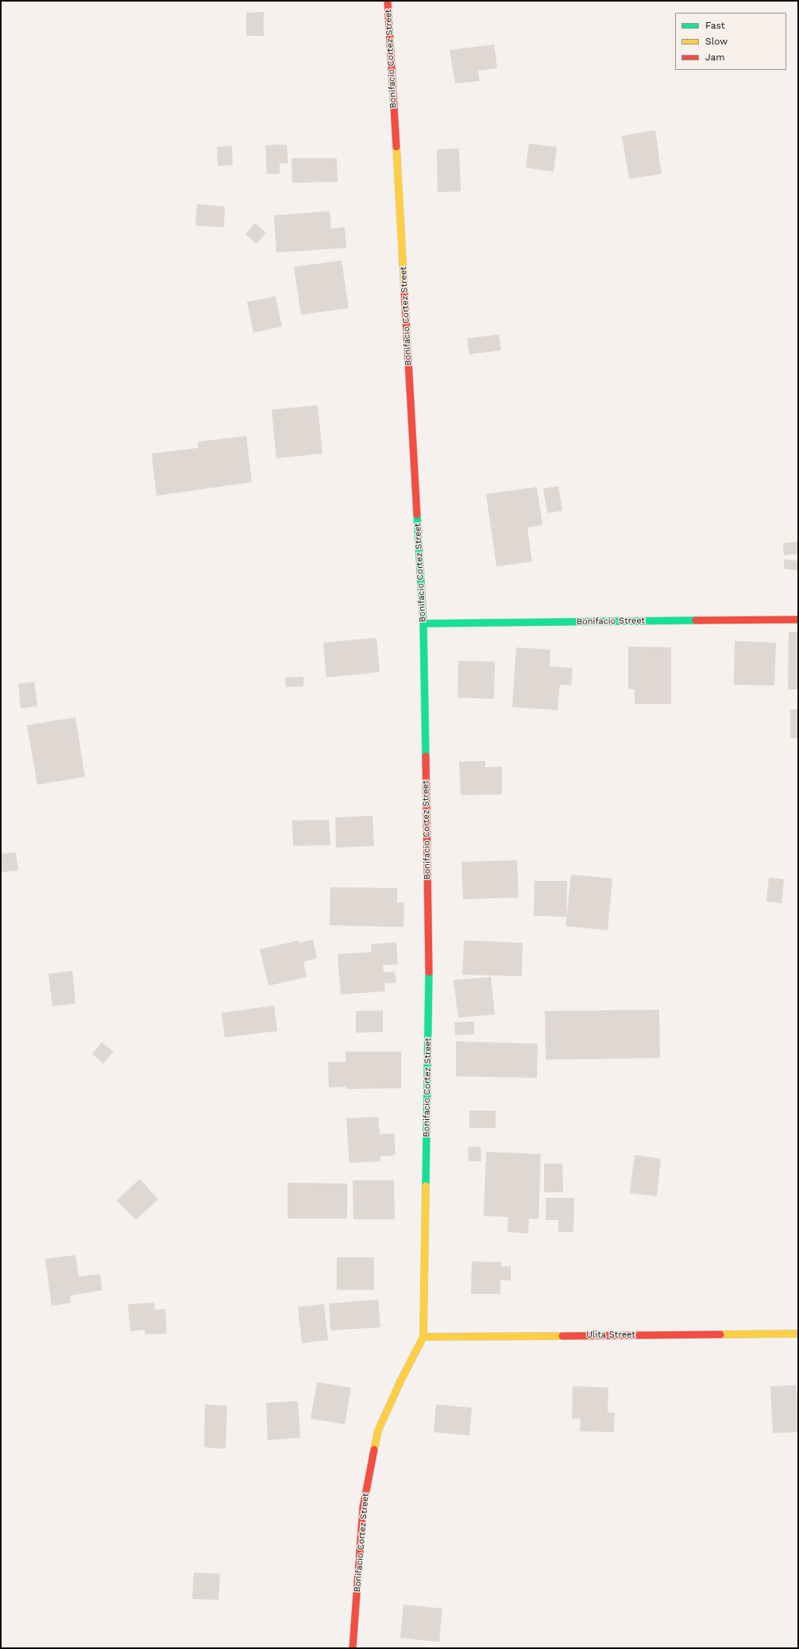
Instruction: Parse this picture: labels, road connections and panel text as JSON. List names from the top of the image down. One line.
{"streets":{"street":["Bonifacio Cortez Street","Bonifacio Street","Ulita Street"]},"crossings":[["Bonifacio Cortez Street","Bonifacio Street"],["Bonifacio Cortez Street","Ulita Street"]],"legend":["Fast","Slow","Jam"]}
